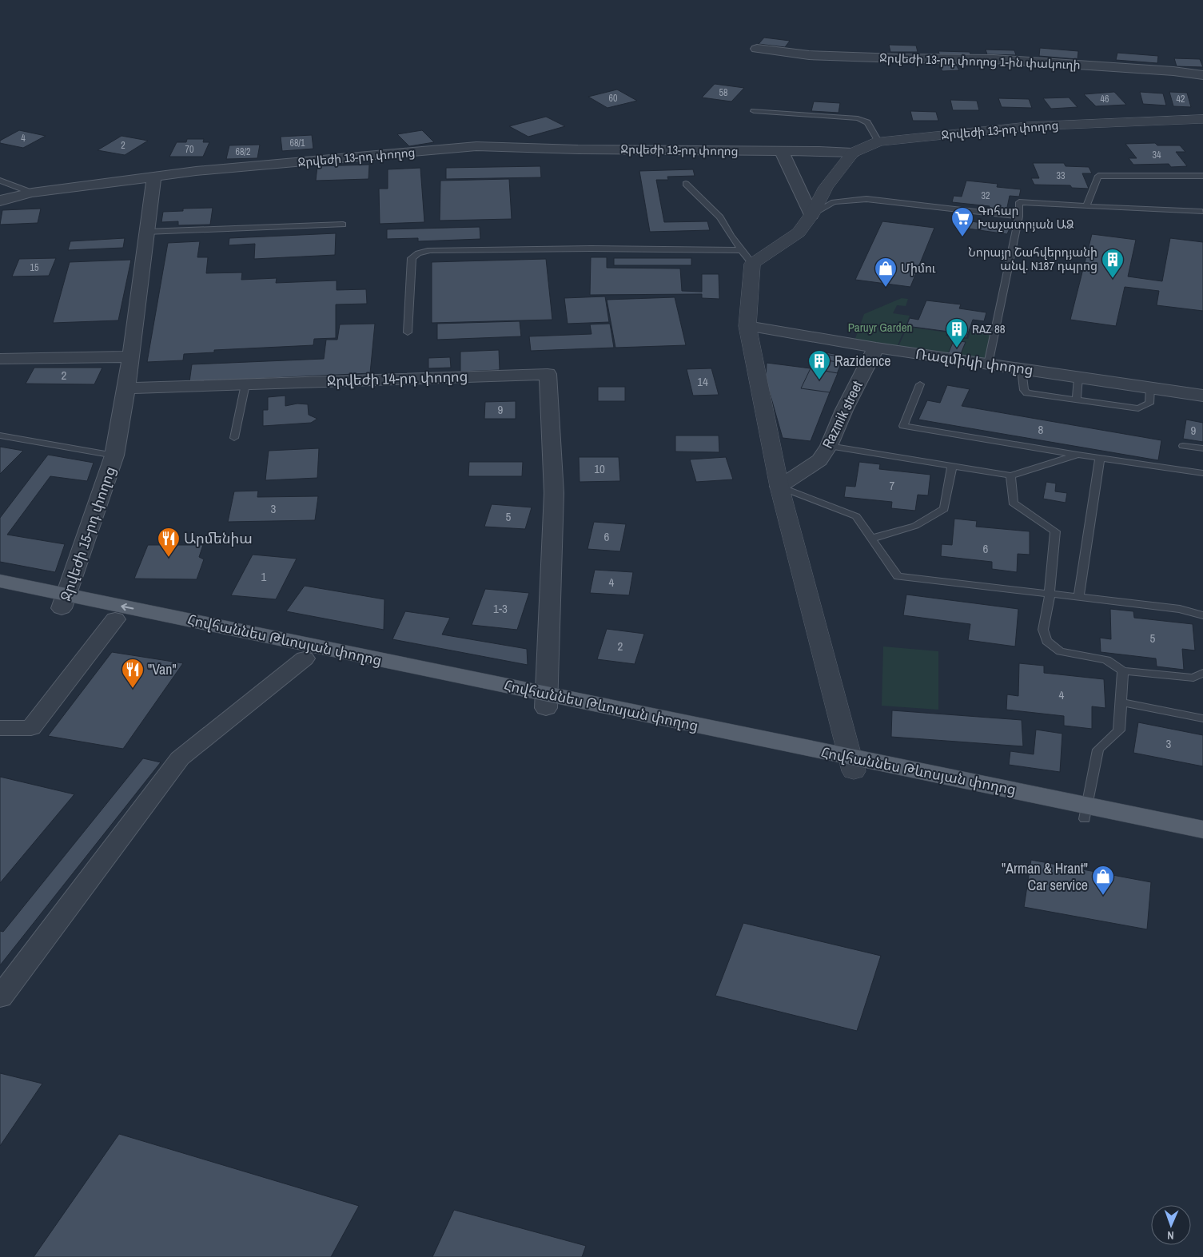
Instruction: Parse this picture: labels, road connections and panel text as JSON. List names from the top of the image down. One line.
{"streets":{"main road":["Հովհաննես Թևոսյան փողոց"],"street":["Ջրվեժի 13-րդ փողոց 1-ին փակուղի","Ջրվեժի 13-րդ փողոց","Ռազմիկի փողոց","Ջրվեժի 14-րդ փողոց","Razmik street","Ջրվեժի 15-րդ փողոց"]},"crossings":[["Ռազմիկի փողոց","Razmik street"],["Ջրվեժի 14-րդ փողոց","Հովհաննես Թևոսյան փողոց"],["Ջրվեժի 15-րդ փողոց","Հովհաննես Թևոսյան փողոց"]],"parks":["Paruyr Garden"],"places":{"supermarket":["Գոհար Խաչատրյան ԱՁ"],"building":["Նորայր Շահվերդյանի անվ. N187 դպրոց","RAZ 88","Razidence"],"shop":["Միմու","\"Arman & Hrant\" Car service"],"restaurant":["Արմենիա","\"Van\""]},"house_numbers":["58","60","46","42","4","68/1","2","70","68/2","34","33","32","15","2","14","9","8","9","10","7","3","5","6","6","1","4","1-3","5","2","4","3"],"north":"bottom"}
